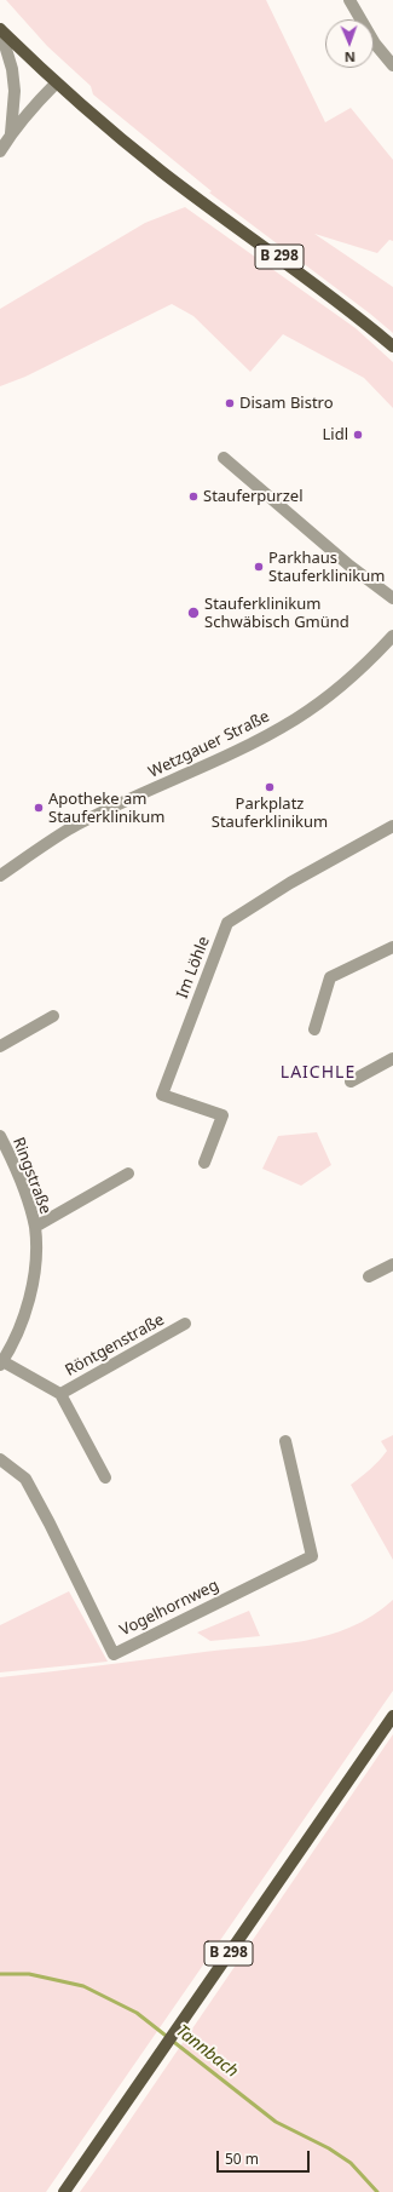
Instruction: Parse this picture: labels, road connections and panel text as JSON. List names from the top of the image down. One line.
{"streets":{"main road":["B 298"],"street":["Wetzgauer Straße","Im Löhle","Ringstraße","Röntgenstraße","Vogelhornweg"]},"districts":["LAICHLE"],"water":["Tannbach"],"places":["Disam Bistro","Lidl","Stauferpurzel","Parkhaus Stauferklinikum","Stauferklinikum Schwäbisch Gmünd","Parkplatz Stauferklinikum","Apotheke am Stauferklinikum"],"scale_bar":"50 m","north":"bottom"}
